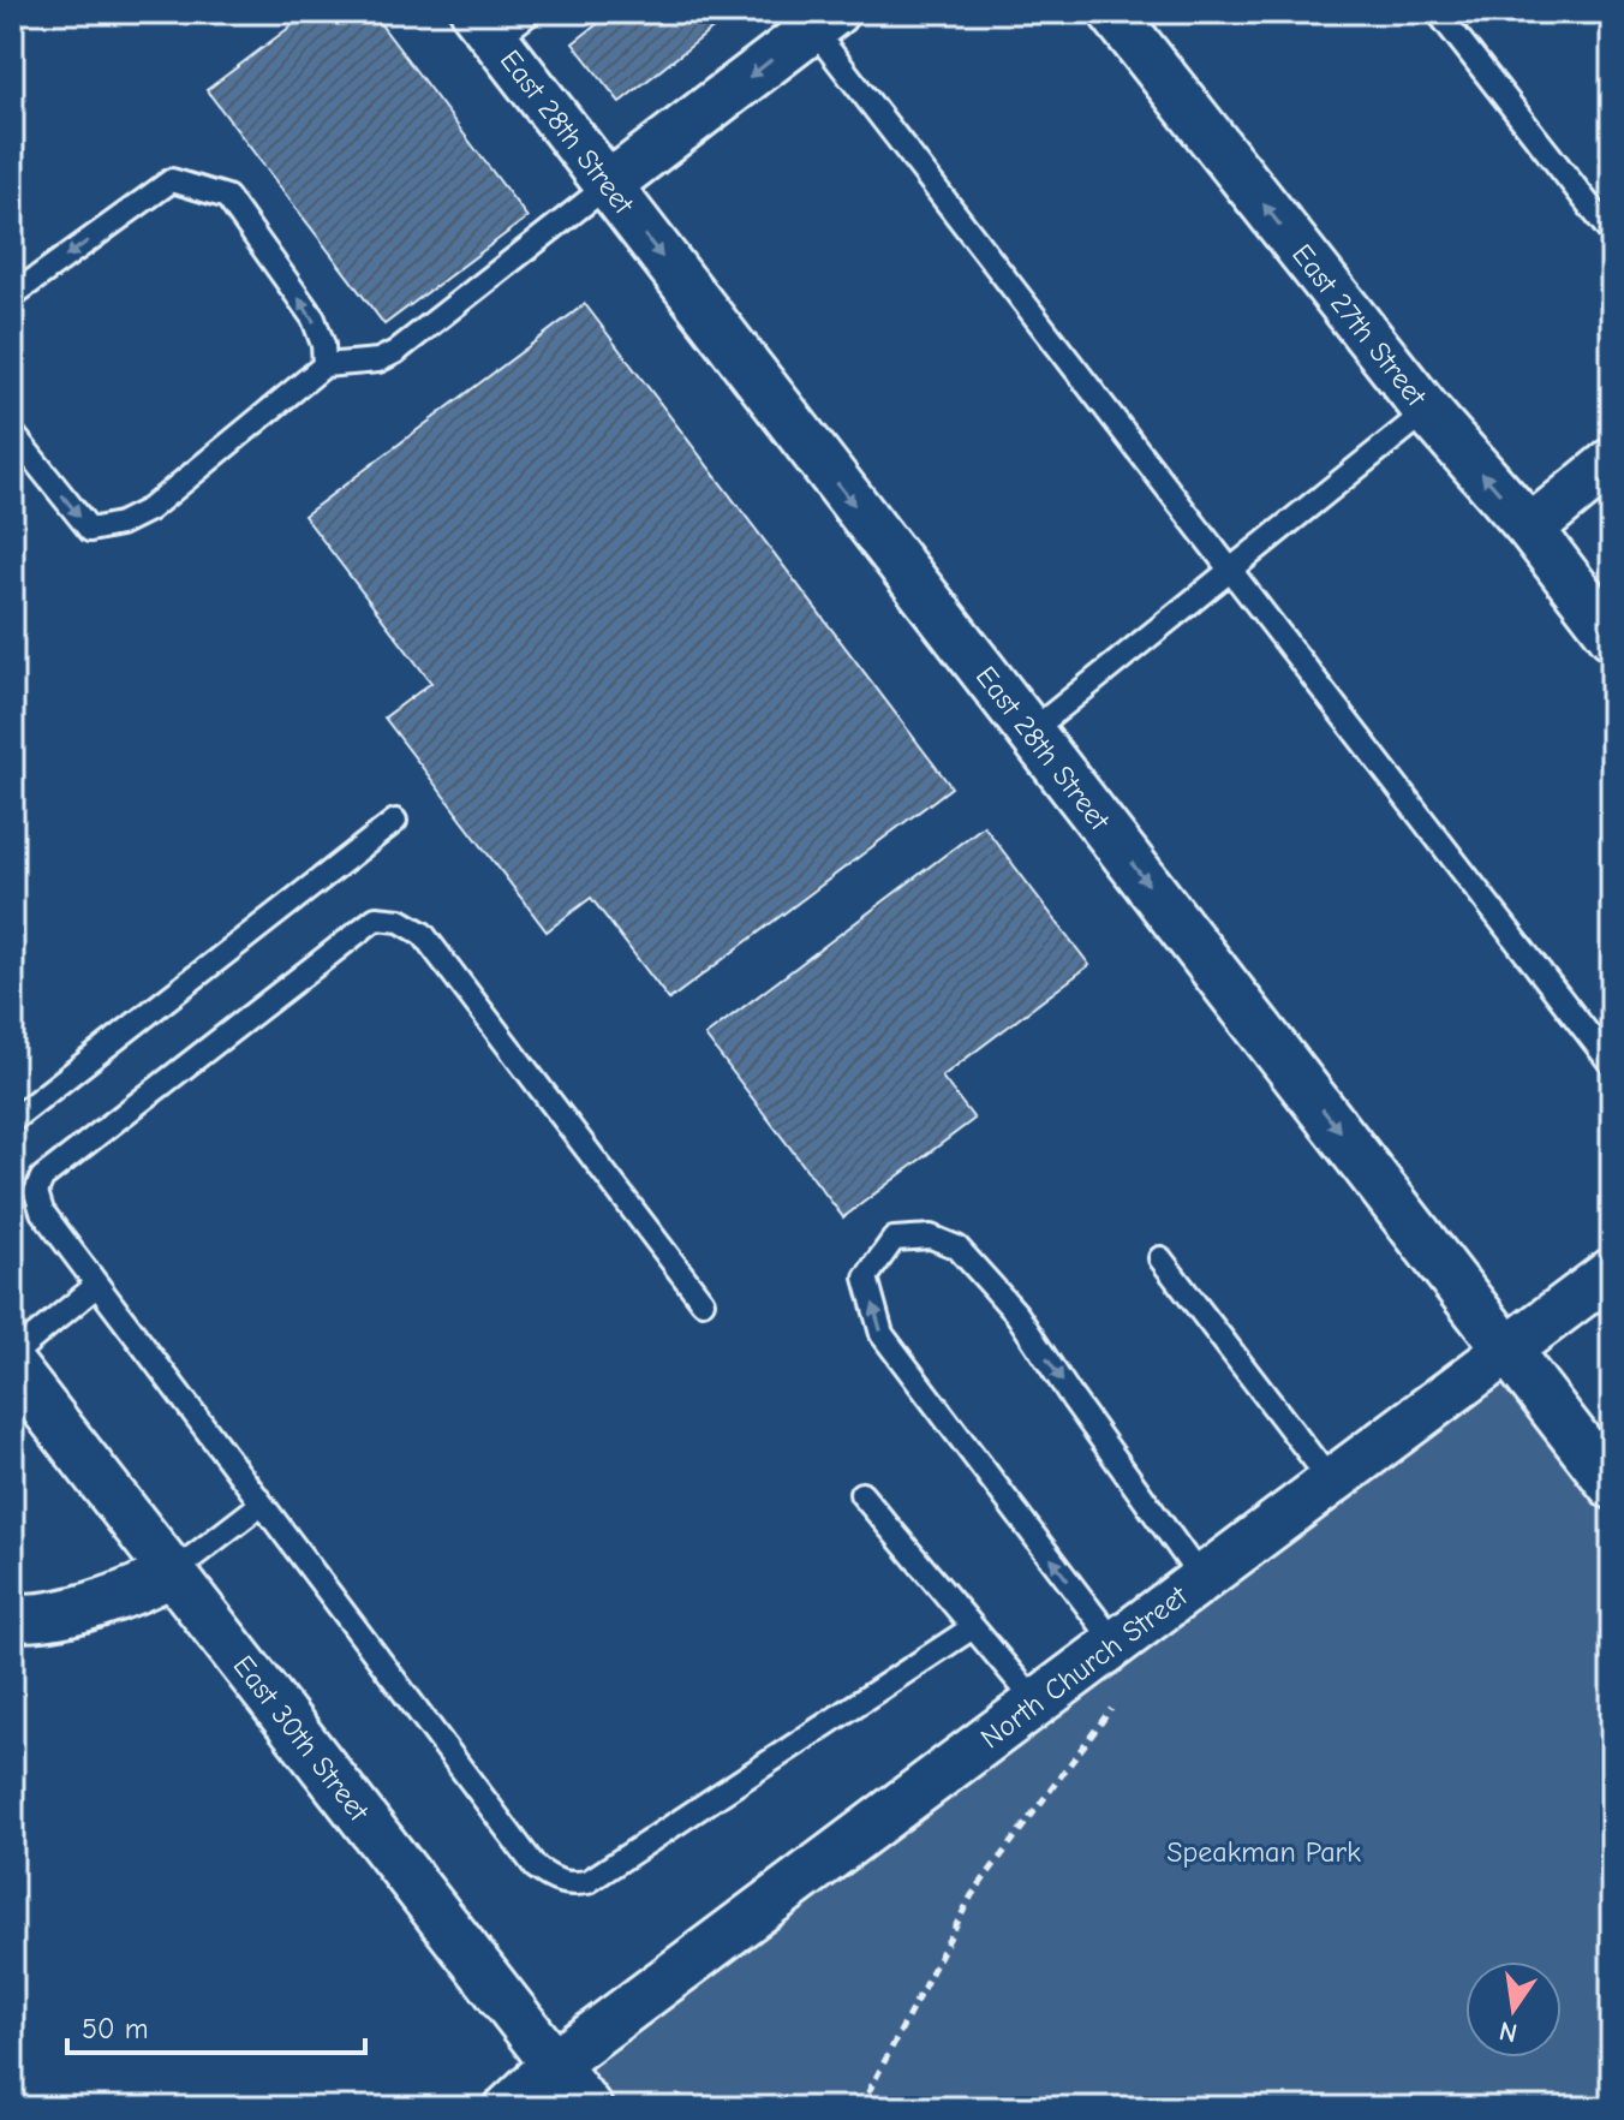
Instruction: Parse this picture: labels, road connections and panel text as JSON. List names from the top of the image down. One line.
{"streets":{"street":["East 28th Street","East 27th Street","North Church Street","East 30th Street"]},"crossings":[["East 28th Street","North Church Street"],["North Church Street","East 30th Street"]],"one_way":["East 28th Street","East 27th Street"],"parks":["Speakman Park"],"scale_bar":"50 m","north":"bottom"}
